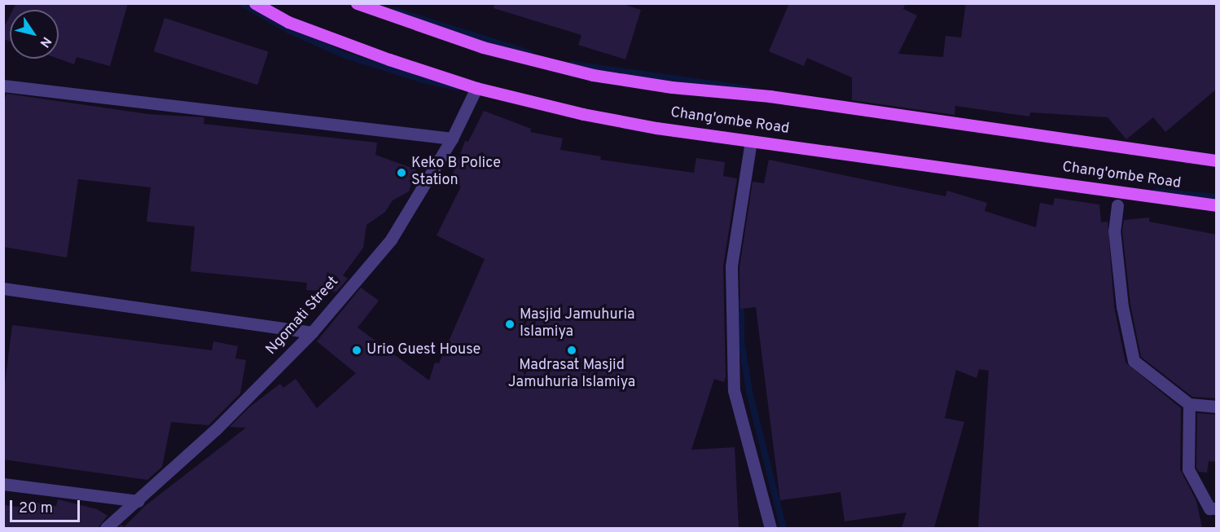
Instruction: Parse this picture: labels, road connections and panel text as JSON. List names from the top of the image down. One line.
{"streets":{"main road":["Chang'ombe Road"],"street":["Ngomati Street"]},"crossings":[["Chang'ombe Road","Ngomati Street"]],"places":["Keko B Police Station","Masjid Jamuhuria Islamiya","Urio Guest House","Madrasat Masjid Jamuhuria Islamiya"],"scale_bar":"20 m","north":"bottom right"}
